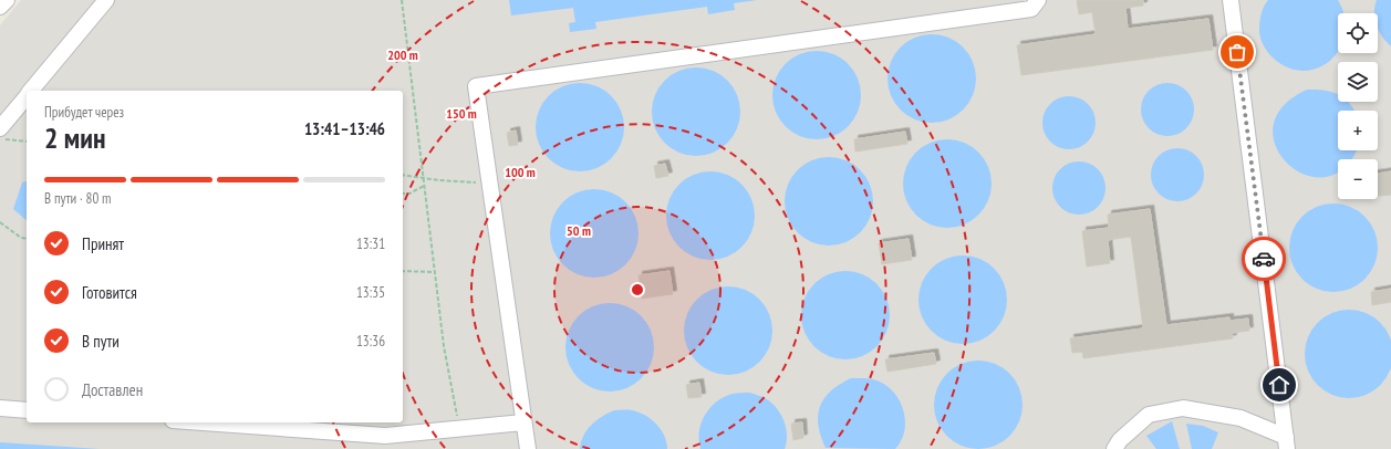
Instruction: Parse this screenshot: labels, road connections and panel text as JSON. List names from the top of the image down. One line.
{"page":{"map_buttons":["+","−"],"heading":["2 мин","Прибудет через","13:41–13:46"],"bar":"В пути · 80 m","list":[["Принят","13:31"],["Готовится","13:35"],["В пути","13:36"],"Доставлен"]},"rings":["200 m","150 m","100 m","50 m"]}
